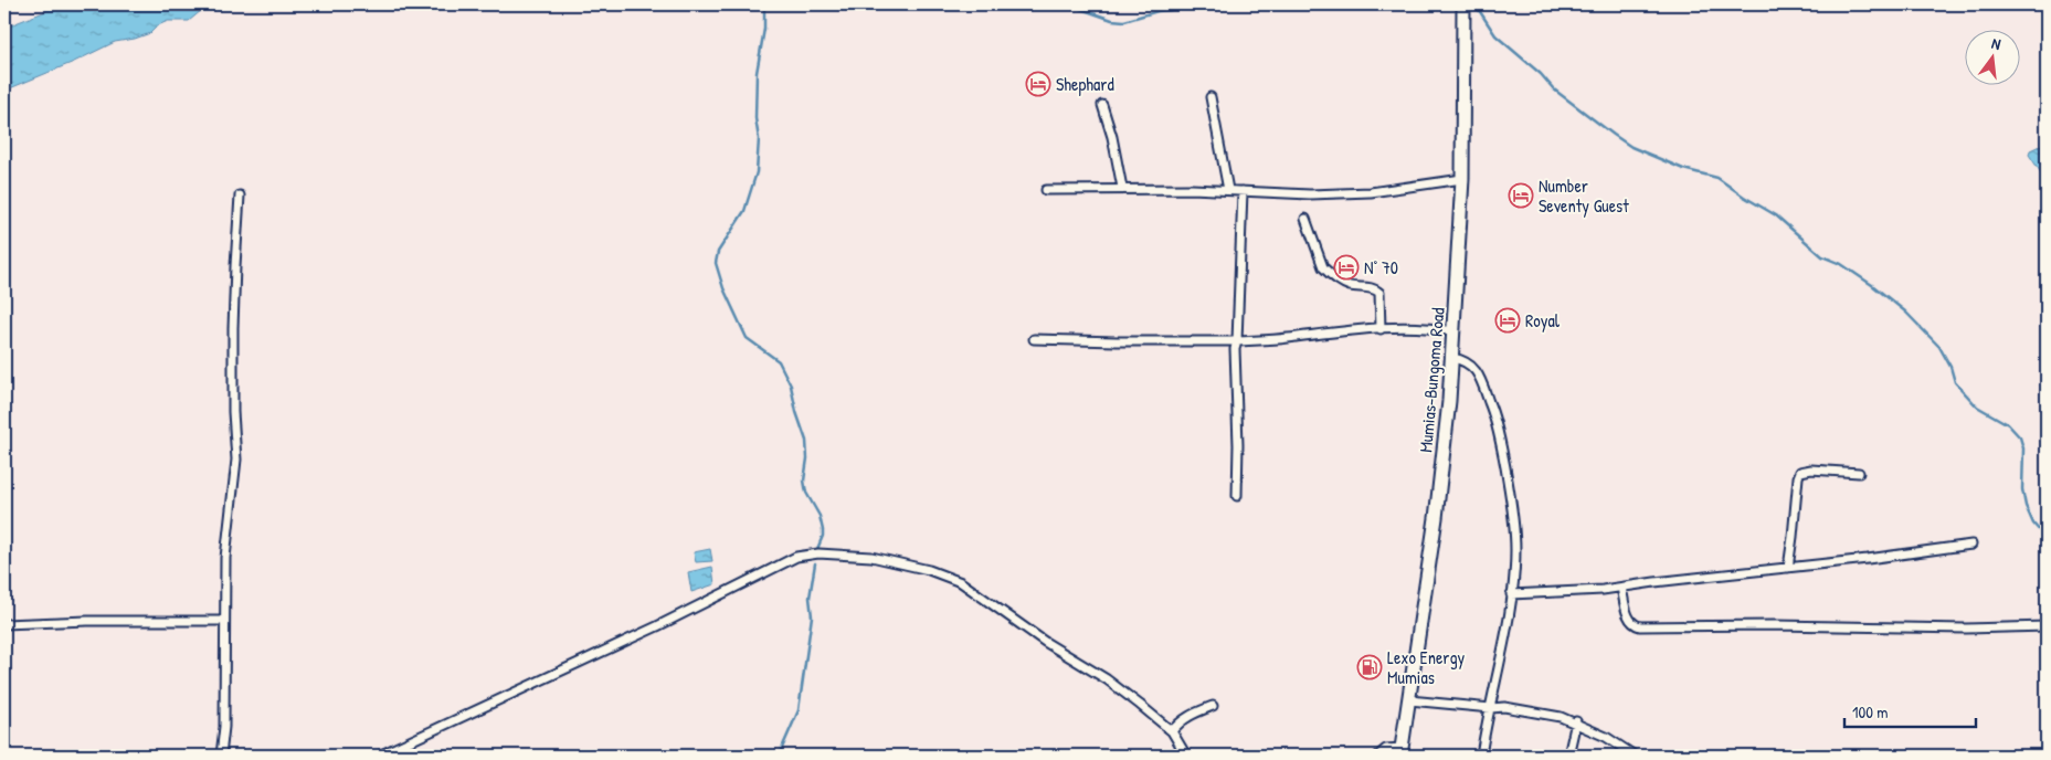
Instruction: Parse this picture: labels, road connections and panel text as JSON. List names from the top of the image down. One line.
{"streets":{"highway":["Mumias-Bungoma Road"]},"places":{"hotel":["Shephard","Number Seventy Guest","N° 70","Royal"],"fuel station":["Lexo Energy Mumias"]},"scale_bar":"100 m","north":"top"}
